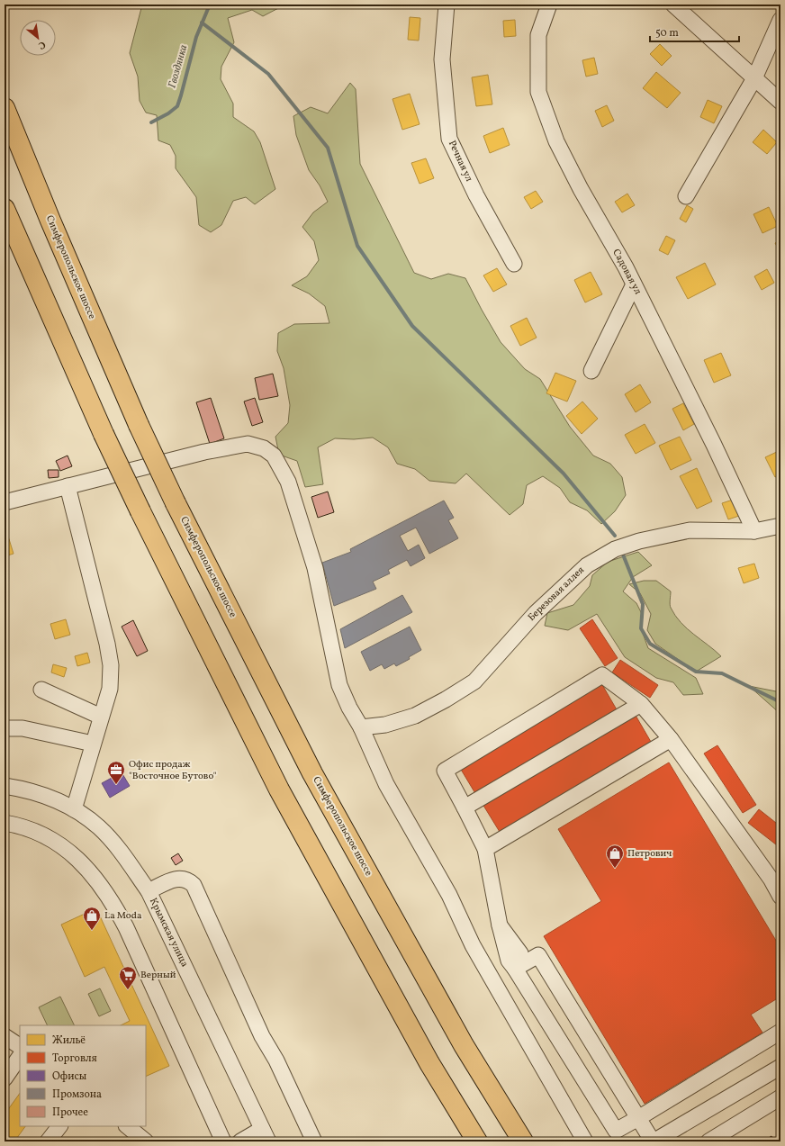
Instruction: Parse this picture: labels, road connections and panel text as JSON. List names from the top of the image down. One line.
{"streets":{"highway":["Симферопольское шоссе"],"street":["Речная ул","Садовая ул","Березовая аллея","Крымская улица"]},"crossings":[["Садовая ул","Березовая аллея"]],"water":["Гвоздянка"],"places":{"office":["Офис продаж \"Восточное Бутово\""],"shop":["Петрович","La Moda"],"supermarket":["Верный"]},"legend":["Жильё","Торговля","Офисы","Промзона","Прочее"],"scale_bar":"50 m","north":"bottom right"}
